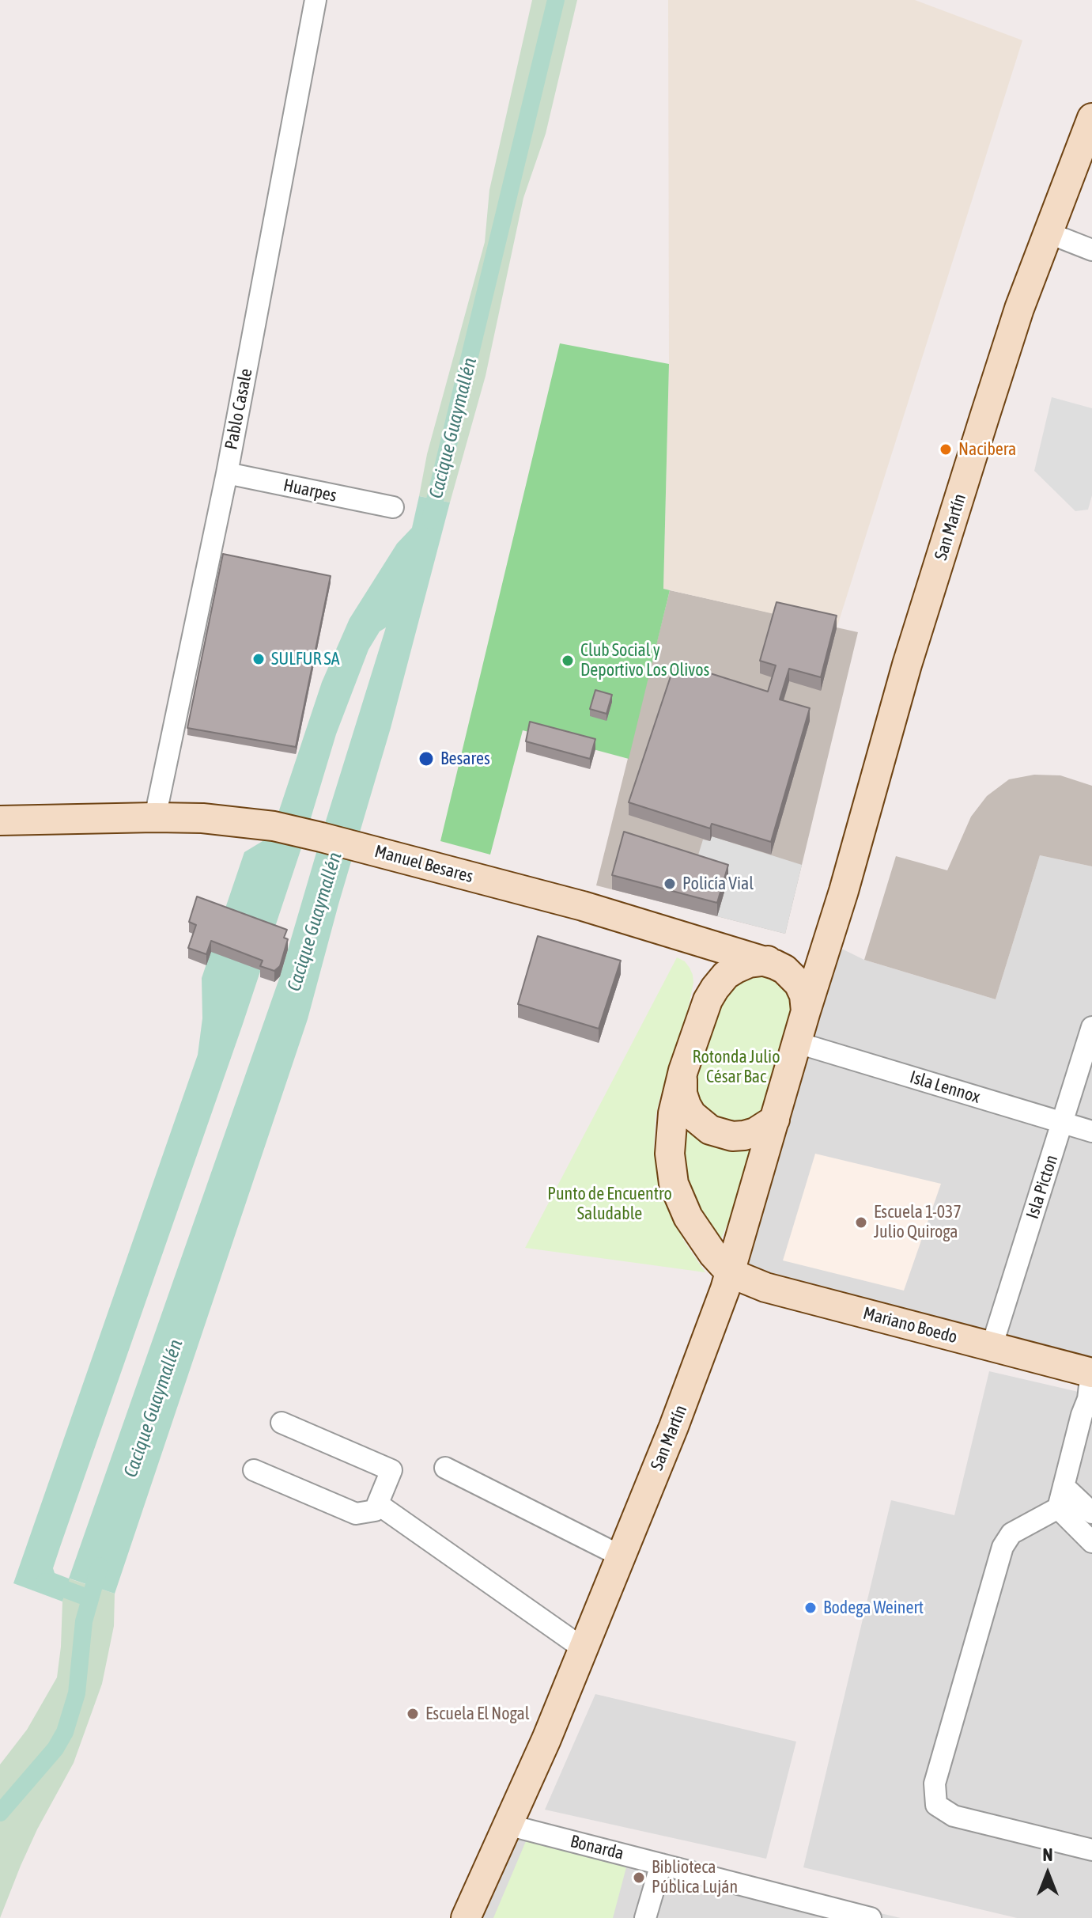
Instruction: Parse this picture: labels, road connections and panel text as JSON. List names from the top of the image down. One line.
{"streets":{"main road":["San Martín","Manuel Besares","Mariano Boedo"],"street":["Pablo Casale","Huarpes","Isla Lennox","Isla Picton","Bonarda"]},"crossings":[["Pablo Casale","Huarpes"],["Pablo Casale","Manuel Besares"],["San Martín","Manuel Besares"],["San Martín","Isla Lennox"],["San Martín","Mariano Boedo"],["San Martín","Bonarda"],["Manuel Besares","Isla Lennox"],["Isla Lennox","Isla Picton"],["Isla Picton","Mariano Boedo"]],"water":["Cacique Guaymallén"],"parks":["Rotonda Julio César Bac","Punto de Encuentro Saludable"],"places":["Nacibera","SULFUR SA","Club Social y Deportivo Los Olivos","Besares","Policía Vial","Escuela 1-037 Julio Quiroga","Bodega Weinert","Escuela El Nogal","Biblioteca Pública Luján"],"north":"top"}
